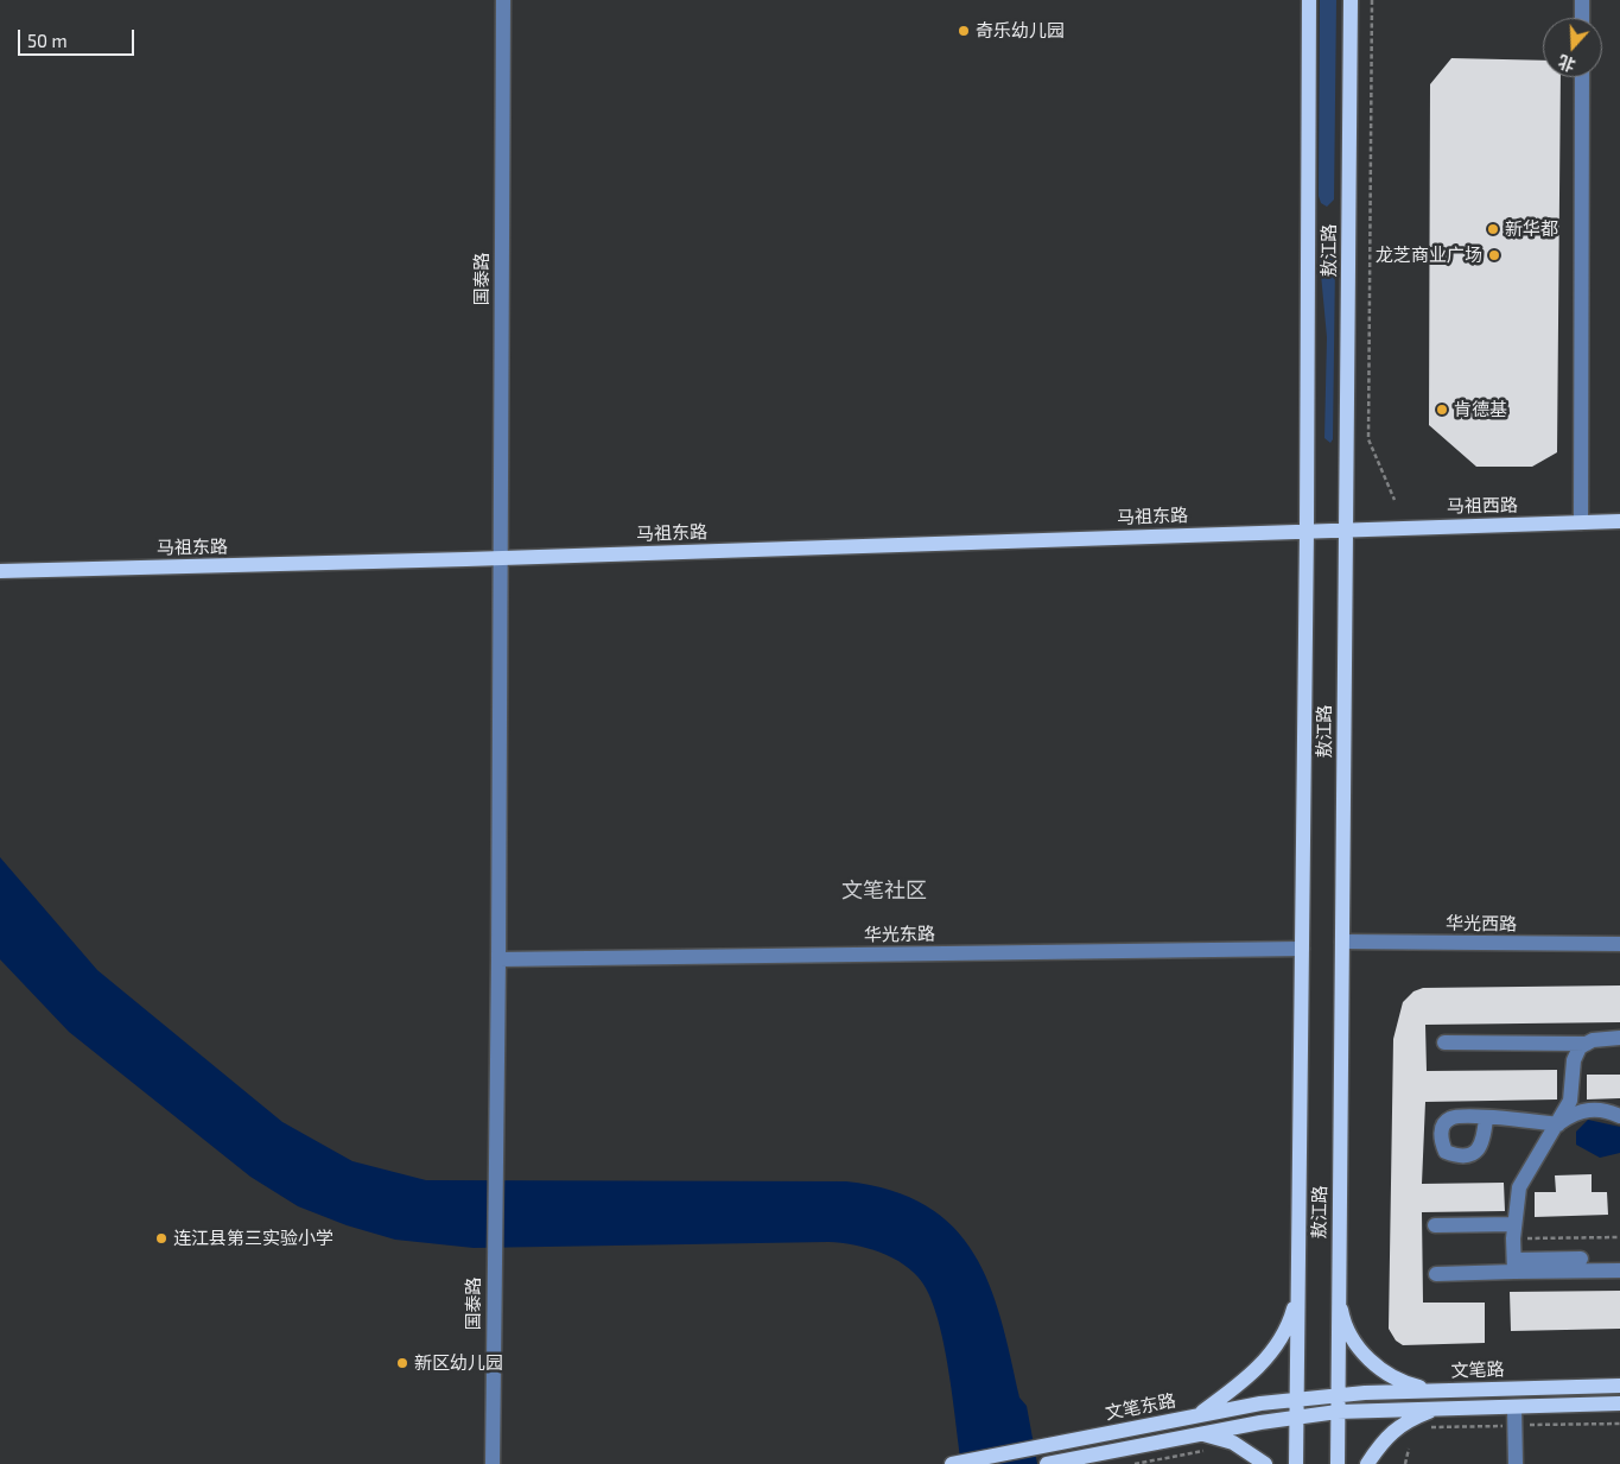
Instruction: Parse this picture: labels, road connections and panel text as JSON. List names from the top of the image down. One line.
{"streets":{"main road":["敖江路","马祖西路","马祖东路","文笔路","文笔东路"],"street":["国泰路","华光西路","华光东路"]},"crossings":[["敖江路","马祖西路"],["敖江路","马祖东路"],["敖江路","华光西路"],["敖江路","华光东路"],["敖江路","文笔路"],["敖江路","文笔东路"],["国泰路","马祖东路"],["国泰路","华光东路"],["马祖西路","马祖东路"],["文笔路","文笔东路"]],"districts":["文笔社区"],"places":["奇乐幼儿园","新华都","龙芝商业广场","肯德基","连江县第三实验小学","新区幼儿园"],"scale_bar":"50 m","north":"bottom"}
